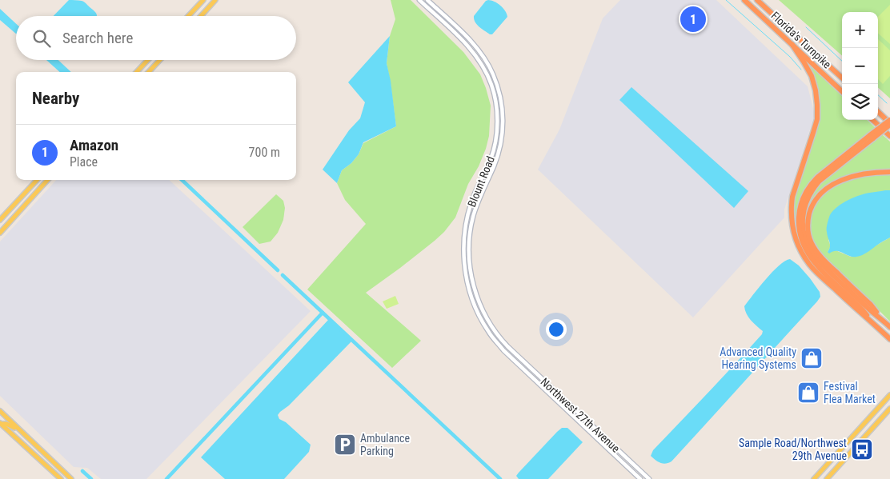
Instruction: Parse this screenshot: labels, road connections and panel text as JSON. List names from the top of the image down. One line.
{"streets":{"highway":["Florida's Turnpike"],"street":["Blount Road","Northwest 27th Avenue"]},"crossings":[["Blount Road","Northwest 27th Avenue"]],"places":{"shop":["Advanced Quality Hearing Systems","Festival Flea Market"],"parking":["Ambulance Parking"],"bus stop":["Sample Road/Northwest 29th Avenue"]},"page":{"pins":"1","map_buttons":["+","−"],"search":"Search here","heading":"Nearby","list":[{"mark":"1","name":"Amazon","note":"Place","value":"700 m"}]}}
